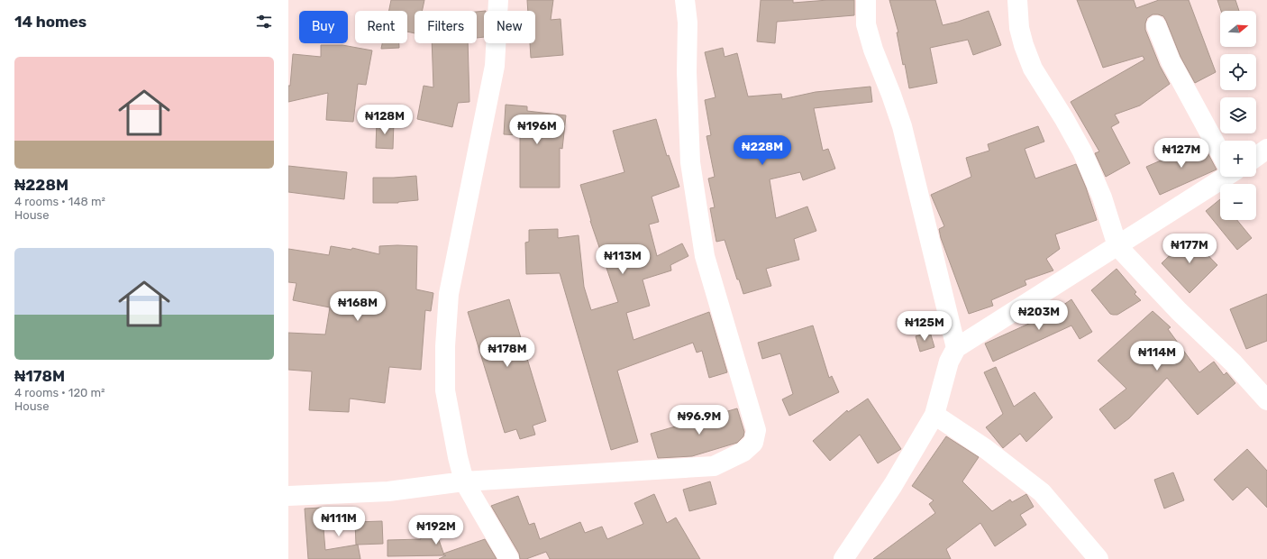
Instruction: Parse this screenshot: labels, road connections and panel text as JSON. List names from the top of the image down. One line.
{"north":"right","page":{"heading":"14 homes","map_buttons":["+","−"],"chip":["Buy","Rent","Filters","New"],"list":[{"name":"₦228M","note":"4 rooms · 148 m² · House"},{"name":"₦178M","note":"4 rooms · 120 m² · House"}],"price":["₦128M","₦196M","₦228M","₦127M","₦177M","₦113M","₦168M","₦203M","₦125M","₦178M","₦114M","₦96.9M","₦111M","₦192M"]}}
